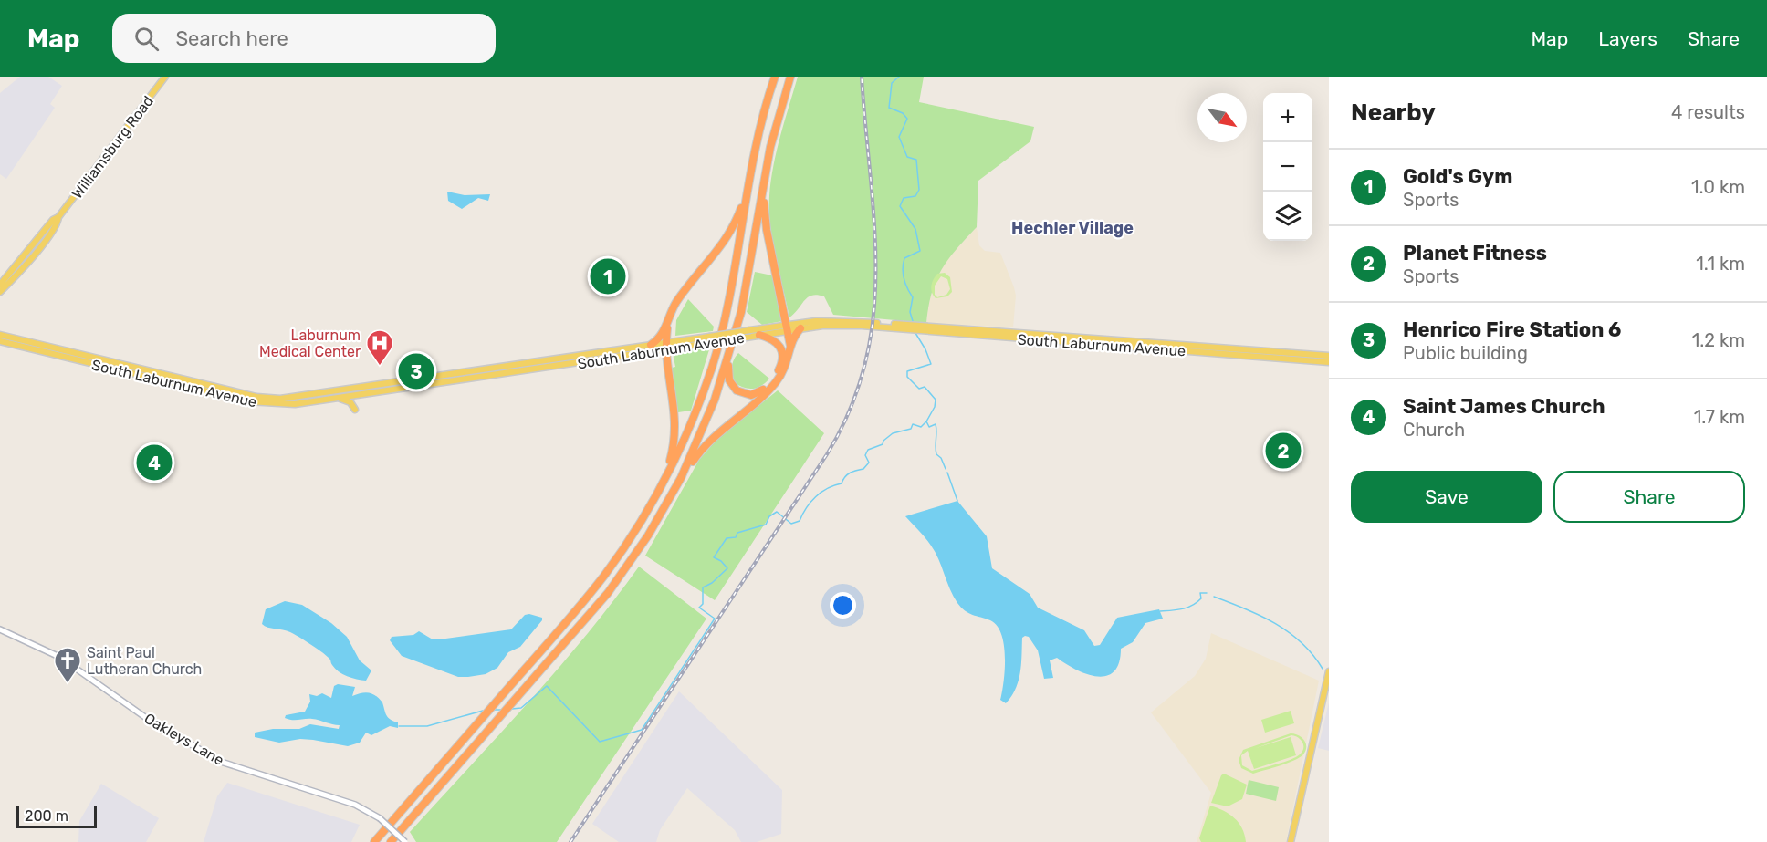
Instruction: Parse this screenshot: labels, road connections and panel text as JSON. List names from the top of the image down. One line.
{"streets":{"main road":["Williamsburg Road","South Laburnum Avenue","Oakleys Lane"]},"districts":["Hechler Village"],"places":{"hospital":["Laburnum Medical Center"],"church":["Saint Paul Lutheran Church"]},"scale_bar":"200 m","north":"bottom right","page":{"header":"Map","search":"Search here","nav":["Map","Layers","Share"],"heading":["Nearby","4 results"],"map_buttons":["+","−"],"list":[{"mark":"1","name":"Gold's Gym","note":"Sports","value":"1.0 km"},{"mark":"2","name":"Planet Fitness","note":"Sports","value":"1.1 km"},{"mark":"3","name":"Henrico Fire Station 6","note":"Public building","value":"1.2 km"},{"mark":"4","name":"Saint James Church","note":"Church","value":"1.7 km"}],"pins":["1","3","2","4"],"buttons":["Save","Share"],"scale":"200 m"}}
